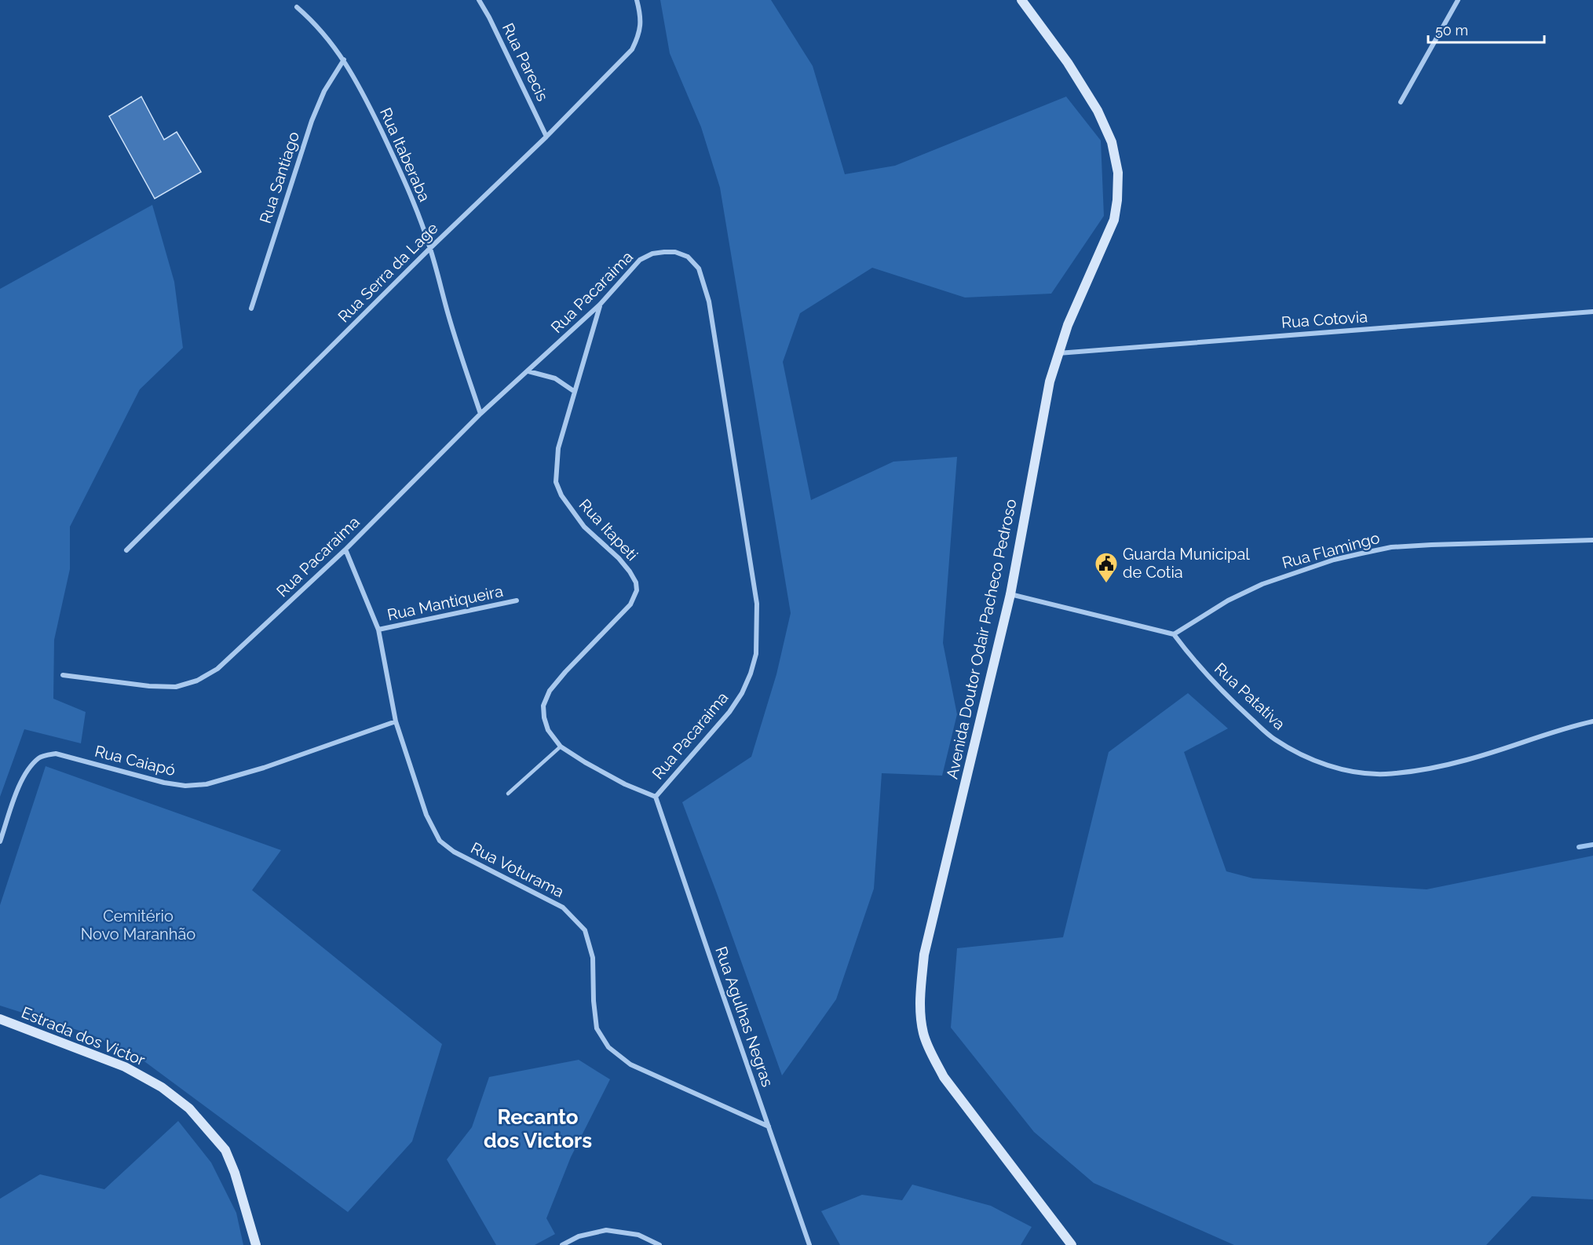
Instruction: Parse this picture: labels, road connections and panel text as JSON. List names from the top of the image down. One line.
{"streets":{"main road":["Avenida Doutor Odair Pacheco Pedroso","Estrada dos Victor"],"street":["Rua Parecis","Rua Itaberaba","Rua Santiago","Rua Serra da Lage","Rua Pacaraima","Rua Cotovia","Rua Itapeti","Rua Flamingo","Rua Mantiqueira","Rua Patativa","Rua Caiapó","Rua Voturama","Rua Agulhas Negras"]},"crossings":[["Rua Parecis","Rua Serra da Lage"],["Rua Itaberaba","Rua Santiago"],["Rua Itaberaba","Rua Serra da Lage"],["Rua Itaberaba","Rua Pacaraima"],["Rua Pacaraima","Rua Itapeti"],["Rua Pacaraima","Rua Voturama"],["Rua Pacaraima","Rua Agulhas Negras"],["Rua Cotovia","Avenida Doutor Odair Pacheco Pedroso"],["Rua Itapeti","Rua Agulhas Negras"],["Rua Flamingo","Rua Patativa"],["Rua Mantiqueira","Rua Voturama"],["Rua Caiapó","Rua Voturama"],["Rua Voturama","Rua Agulhas Negras"]],"districts":["Recanto dos Victors"],"parks":["Cemitério Novo Maranhão"],"places":{"public building":["Guarda Municipal de Cotia"]},"scale_bar":"50 m"}
